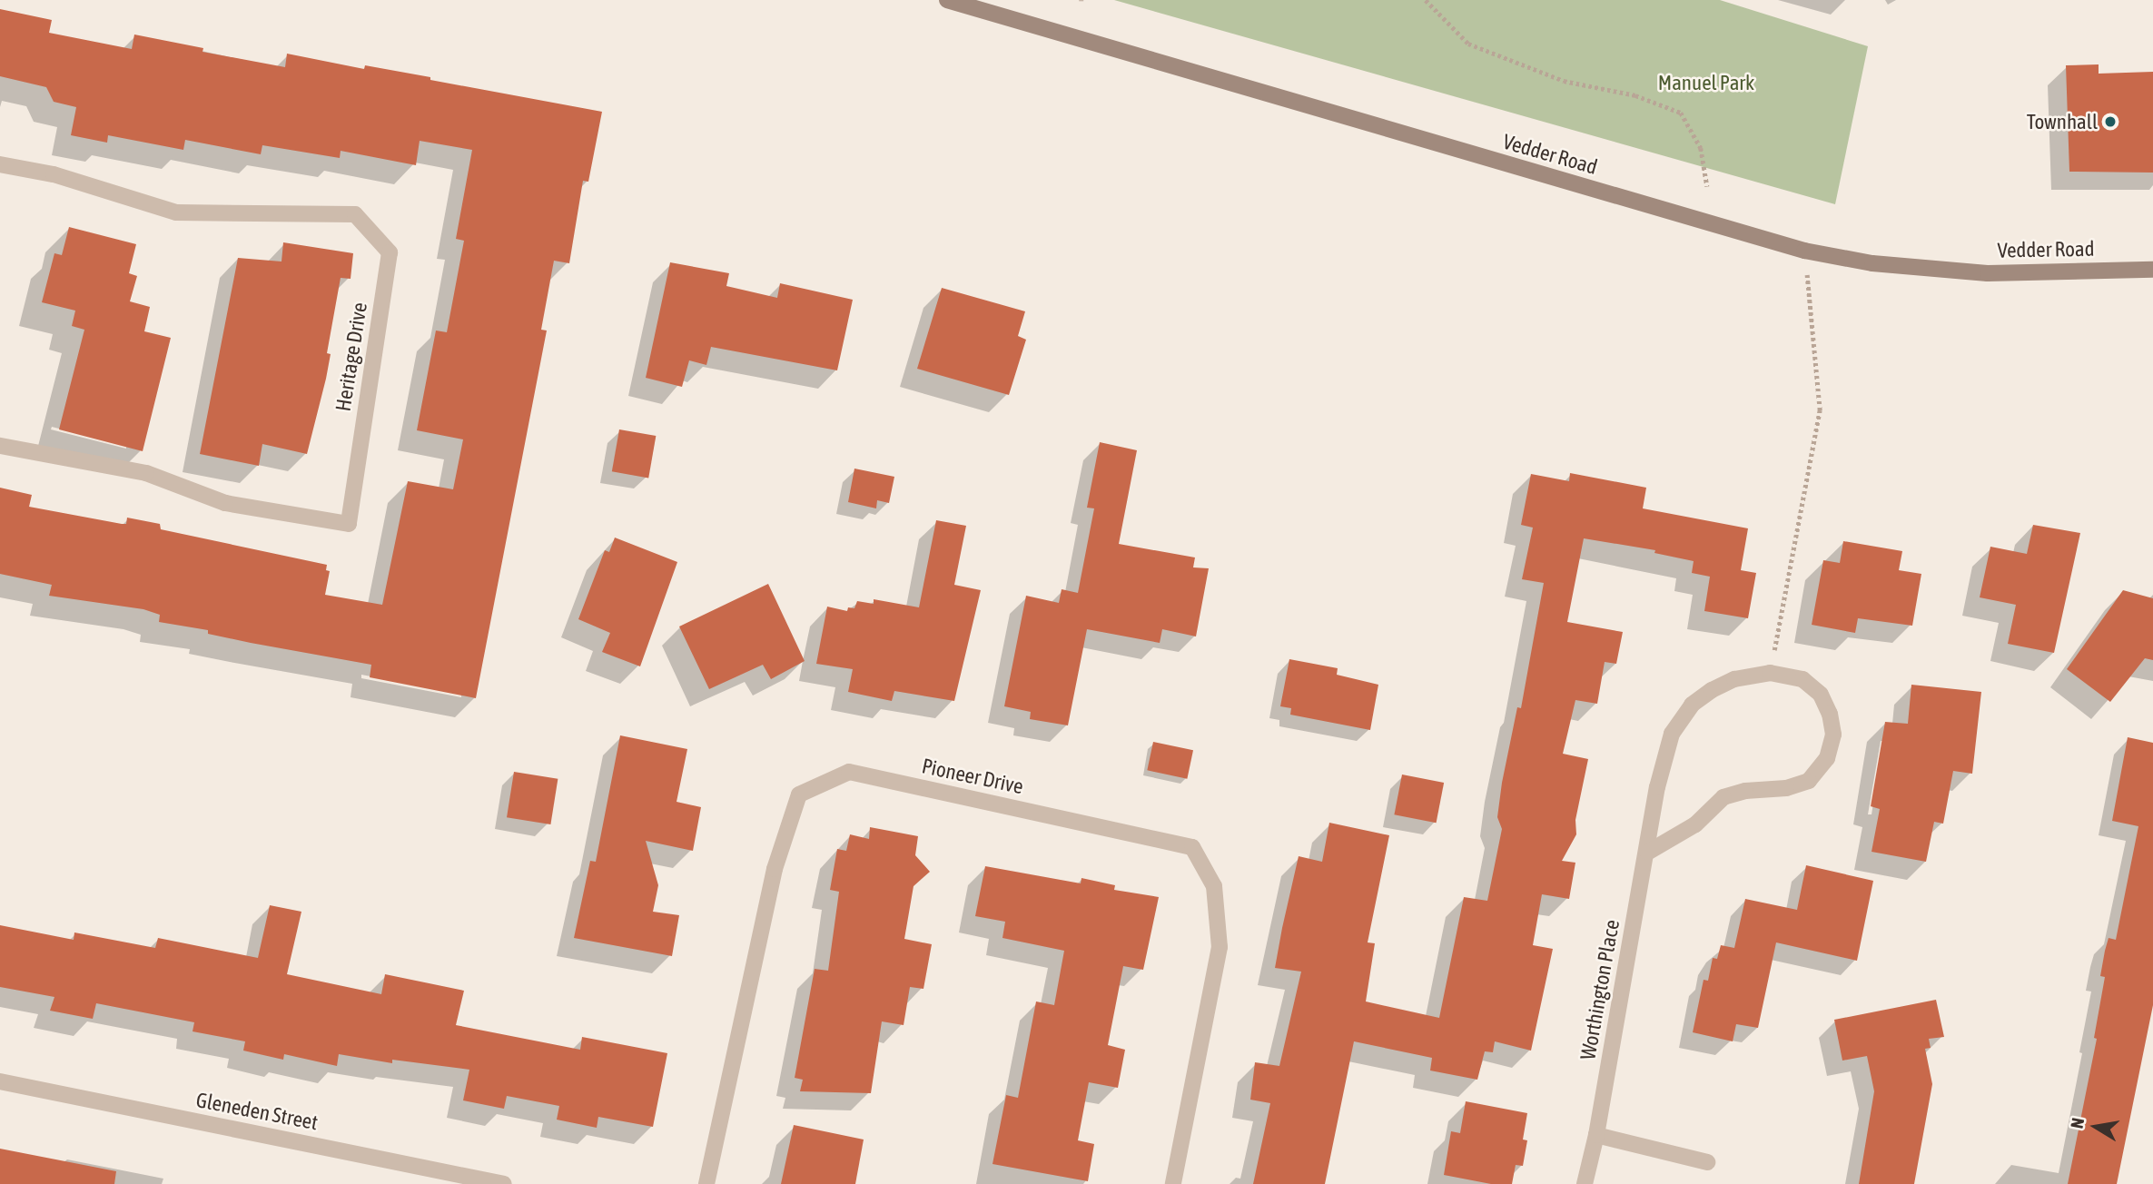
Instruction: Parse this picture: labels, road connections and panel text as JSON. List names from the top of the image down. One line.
{"streets":{"main road":["Vedder Road"],"street":["Heritage Drive","Pioneer Drive","Worthington Place","Gleneden Street"]},"parks":["Manuel Park"],"places":["Townhall"],"north":"left"}
